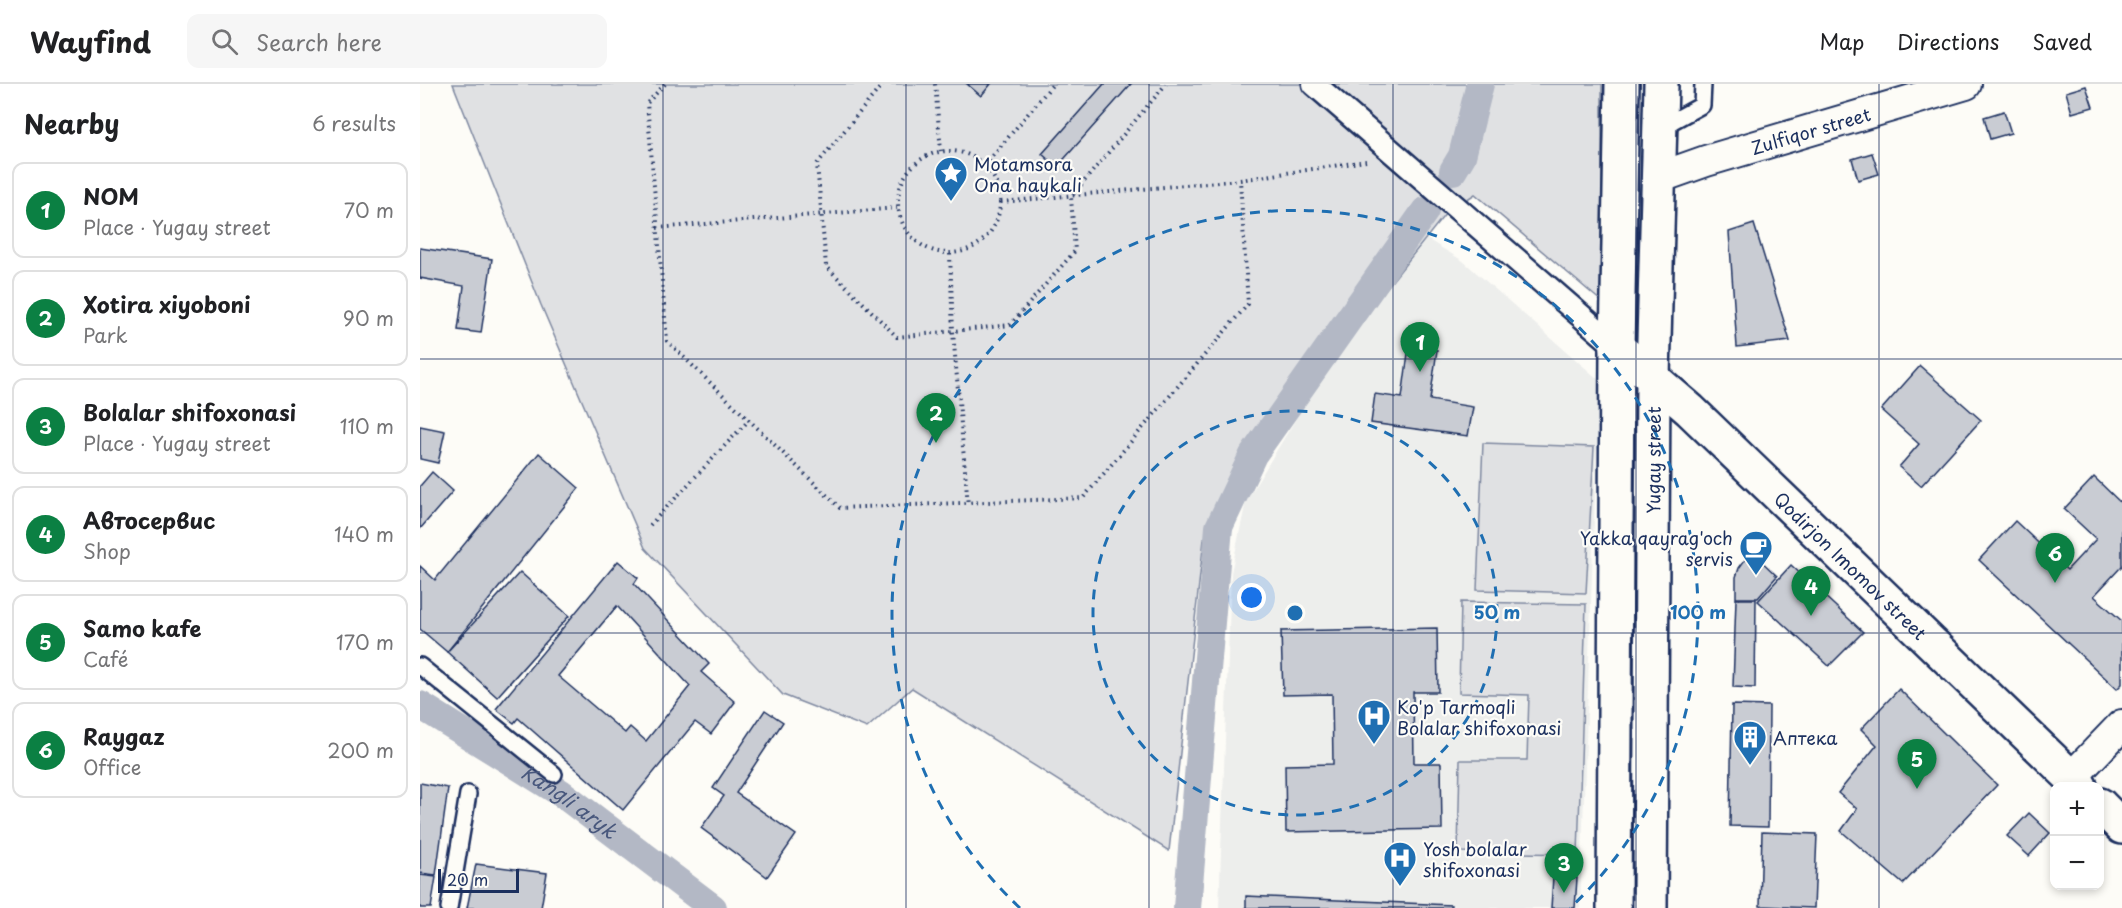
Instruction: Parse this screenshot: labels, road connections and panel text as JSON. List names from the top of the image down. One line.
{"streets":{"main road":["Yugay street","Qodirjon Imomov street"],"street":["Zulfiqor street"]},"crossings":[["Zulfiqor street","Yugay street"],["Yugay street","Qodirjon Imomov street"]],"water":["Kangli aryk"],"places":{"place":["Motamsora Ona haykali"],"cafe":["Yakka qayrag'och servis"],"hospital":["Ko'p Tarmoqli Bolalar shifoxonasi","Yosh bolalar shifoxonasi"],"building":["Аптека"]},"scale_bar":"20 m","page":{"header":"Wayfind","search":"Search here","nav":["Map","Directions","Saved"],"heading":["Nearby","6 results"],"list":[{"mark":"1","name":"NOM","note":"Place · Yugay street","value":"70 m"},{"mark":"2","name":"Xotira xiyoboni","note":"Park","value":"90 m"},{"mark":"3","name":"Bolalar shifoxonasi","note":"Place · Yugay street","value":"110 m"},{"mark":"4","name":"Автосервис","note":"Shop","value":"140 m"},{"mark":"5","name":"Samo kafe","note":"Café","value":"170 m"},{"mark":"6","name":"Raygaz","note":"Office","value":"200 m"}],"pins":["1","2","6","4","5","3"],"map_buttons":["+","−"],"scale":"20 m"},"rings":["50 m","100 m"]}
